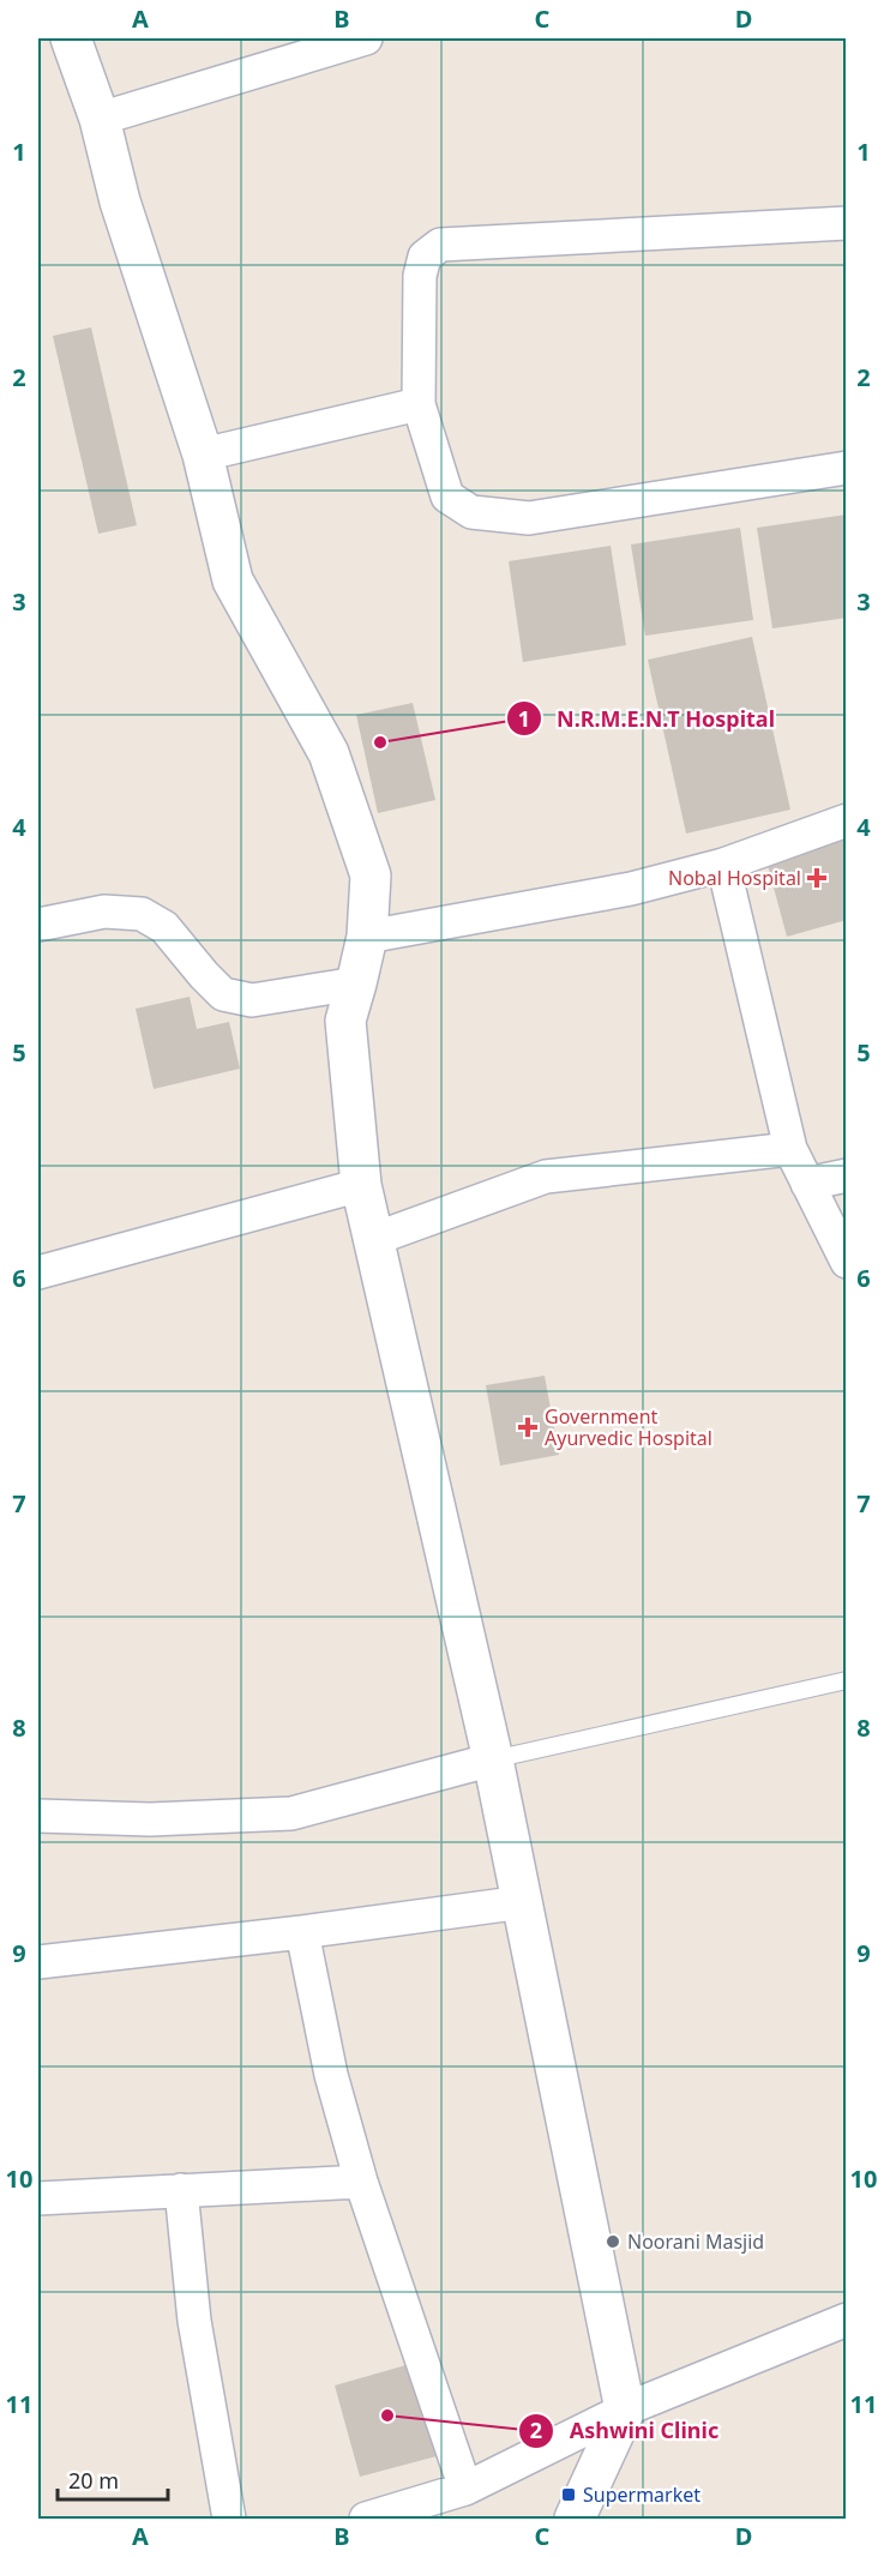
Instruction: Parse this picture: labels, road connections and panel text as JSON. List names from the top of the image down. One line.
{"places":{"other":["N.R.M.E.N.T Hospital","Noorani Masjid","Ashwini Clinic"],"health":["Nobal Hospital","Government Ayurvedic Hospital"],"transit":["Supermarket"]},"scale_bar":"20 m","grid":{"columns":["A","B","C","D"],"rows":["1","2","3","4","5","6","7","8","9","10","11"]}}
